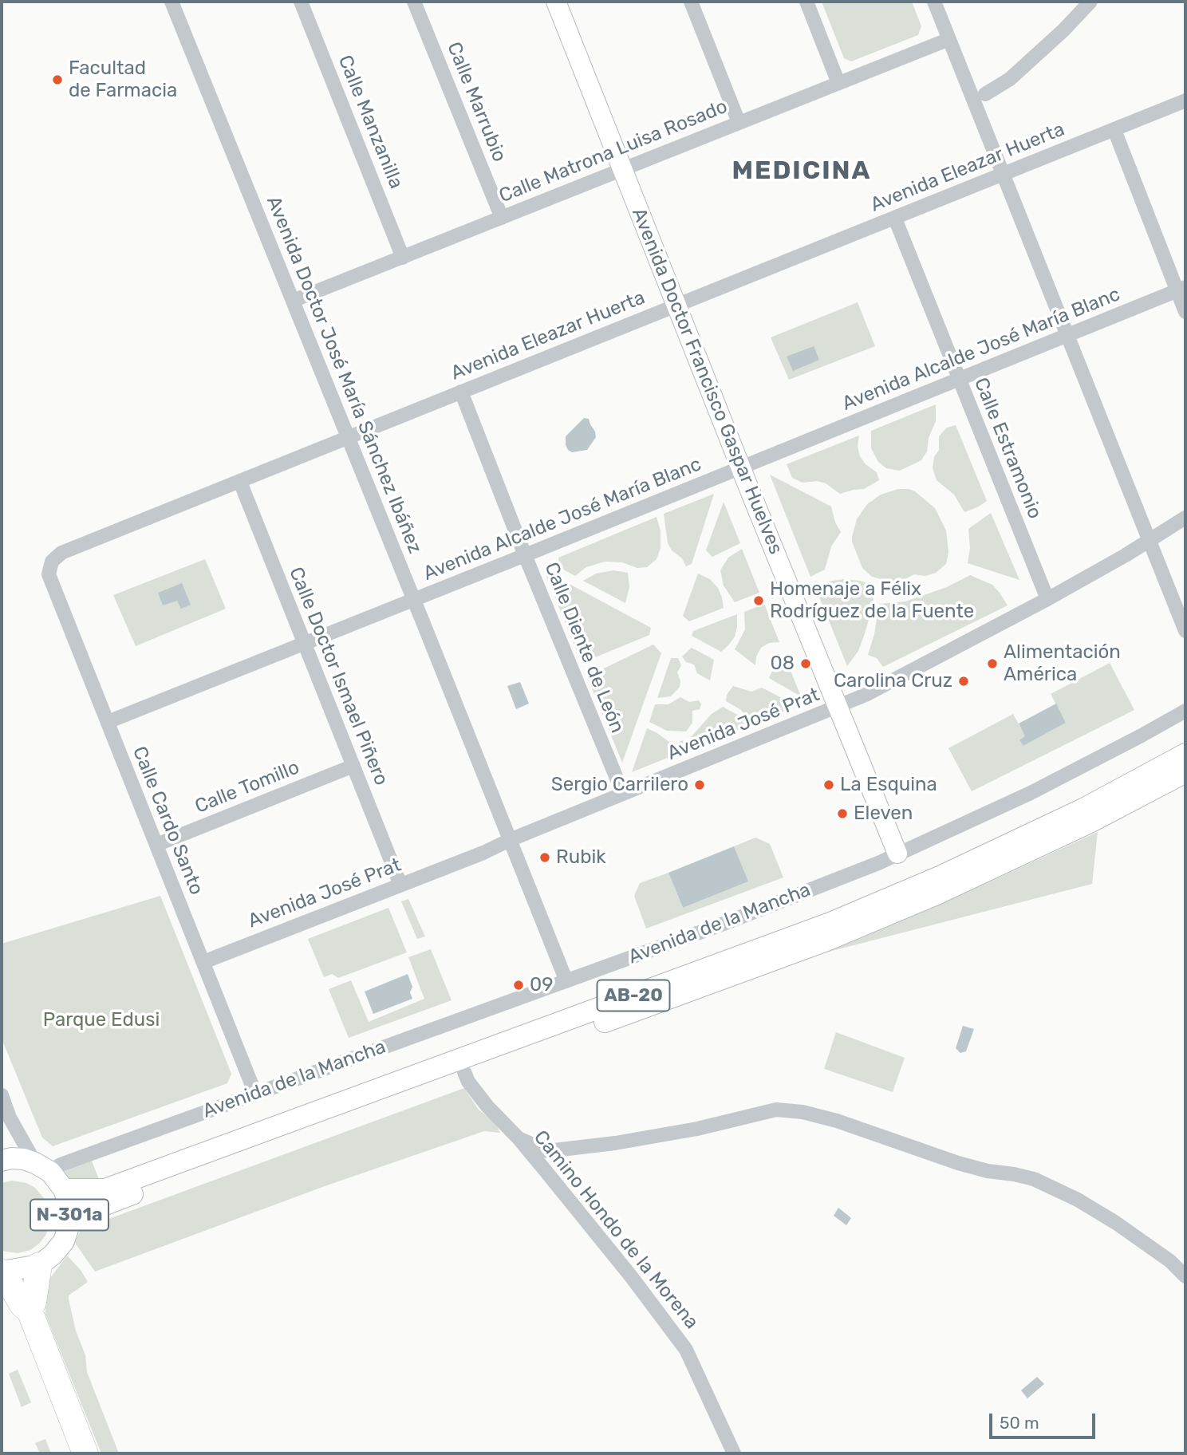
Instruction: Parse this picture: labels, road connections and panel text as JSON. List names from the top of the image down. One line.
{"streets":{"main road":["Avenida de la Mancha","AB-20","N-301a"],"street":["Calle Marrubio","Calle Manzanilla","Calle Matrona Luisa Rosado","Avenida Eleazar Huerta","Avenida Alcalde José María Blanc","Avenida Doctor José María Sánchez Ibáñez","Avenida Doctor Francisco Gaspar Huelves","Calle Estramonio","Calle Diente de León","Calle Doctor Ismael Piñero","Avenida José Prat","Calle Tomillo","Calle Cardo Santo","Camino Hondo de la Morena"]},"crossings":[["Calle Marrubio","Calle Matrona Luisa Rosado"],["Calle Manzanilla","Calle Matrona Luisa Rosado"],["Calle Matrona Luisa Rosado","Avenida Doctor José María Sánchez Ibáñez"],["Calle Matrona Luisa Rosado","Avenida Doctor Francisco Gaspar Huelves"],["Avenida Eleazar Huerta","Avenida Doctor José María Sánchez Ibáñez"],["Avenida Eleazar Huerta","Avenida Doctor Francisco Gaspar Huelves"],["Avenida Eleazar Huerta","Calle Estramonio"],["Avenida Eleazar Huerta","Calle Diente de León"],["Avenida Eleazar Huerta","Calle Doctor Ismael Piñero"],["Avenida Eleazar Huerta","Calle Cardo Santo"],["Avenida Alcalde José María Blanc","Avenida Doctor José María Sánchez Ibáñez"],["Avenida Alcalde José María Blanc","Avenida Doctor Francisco Gaspar Huelves"],["Avenida Alcalde José María Blanc","Calle Estramonio"],["Avenida Alcalde José María Blanc","Calle Diente de León"],["Avenida Alcalde José María Blanc","Calle Doctor Ismael Piñero"],["Avenida Alcalde José María Blanc","Calle Cardo Santo"],["Avenida Doctor José María Sánchez Ibáñez","Avenida José Prat"],["Avenida Doctor José María Sánchez Ibáñez","Avenida de la Mancha"],["Avenida Doctor Francisco Gaspar Huelves","Avenida José Prat"],["Avenida Doctor Francisco Gaspar Huelves","Avenida de la Mancha"],["Calle Estramonio","Avenida José Prat"],["Calle Diente de León","Avenida José Prat"],["Calle Doctor Ismael Piñero","Avenida José Prat"],["Calle Doctor Ismael Piñero","Calle Tomillo"],["Avenida José Prat","Calle Cardo Santo"],["Calle Tomillo","Calle Cardo Santo"],["Calle Cardo Santo","Avenida de la Mancha"],["Avenida de la Mancha","N-301a"],["AB-20","N-301a"],["AB-20","Camino Hondo de la Morena"]],"districts":["MEDICINA"],"parks":["Parque Edusi"],"places":["Facultad de Farmacia","Homenaje a Félix Rodríguez de la Fuente","08","Alimentación América","Carolina Cruz","Sergio Carrilero","La Esquina","Eleven","Rubik","09"],"scale_bar":"50 m"}
